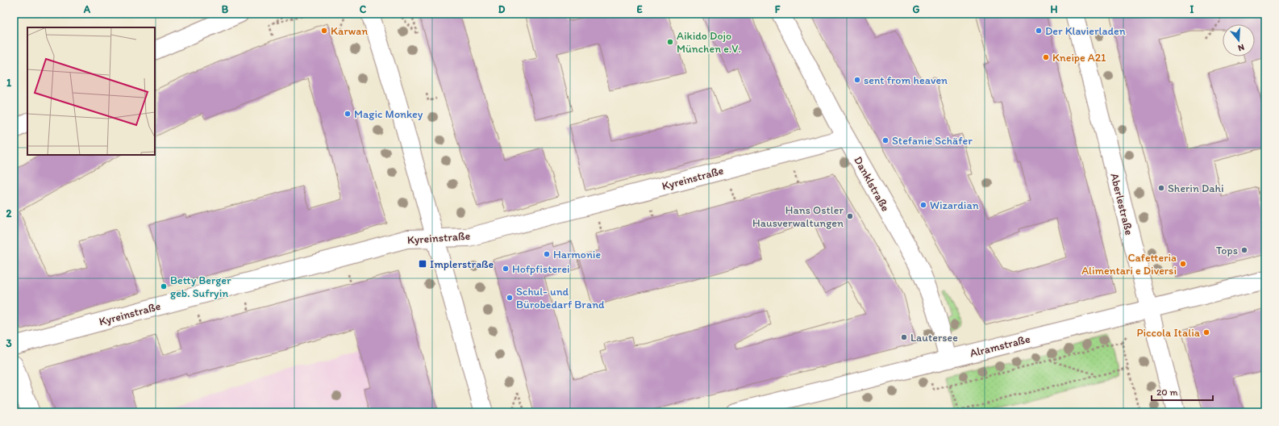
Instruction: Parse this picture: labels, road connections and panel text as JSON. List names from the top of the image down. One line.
{"streets":{"street":["Kyreinstraße","Danklstraße","Aberlestraße","Alramstraße"]},"crossings":[["Kyreinstraße","Danklstraße"],["Danklstraße","Alramstraße"],["Aberlestraße","Alramstraße"]],"places":{"other":["Karwan","Der Klavierladen","Aikido Dojo München e.V.","Kneipe A21","sent from heaven","Magic Monkey","Stefanie Schäfer","Sherin Dahi","Wizardian","Hans Ostler Hausverwaltungen","Tops","Harmonie","Cafetteria Alimentari e Diversi","Hofpfisterei","Betty Berger geb. Sufryin","Schul- und Bürobedarf Brand","Piccola Italia","Lautersee"],"transit":["Implerstraße"]},"scale_bar":"20 m","north":"bottom","grid":{"columns":["A","B","C","D","E","F","G","H","I"],"rows":["1","2","3"]}}
